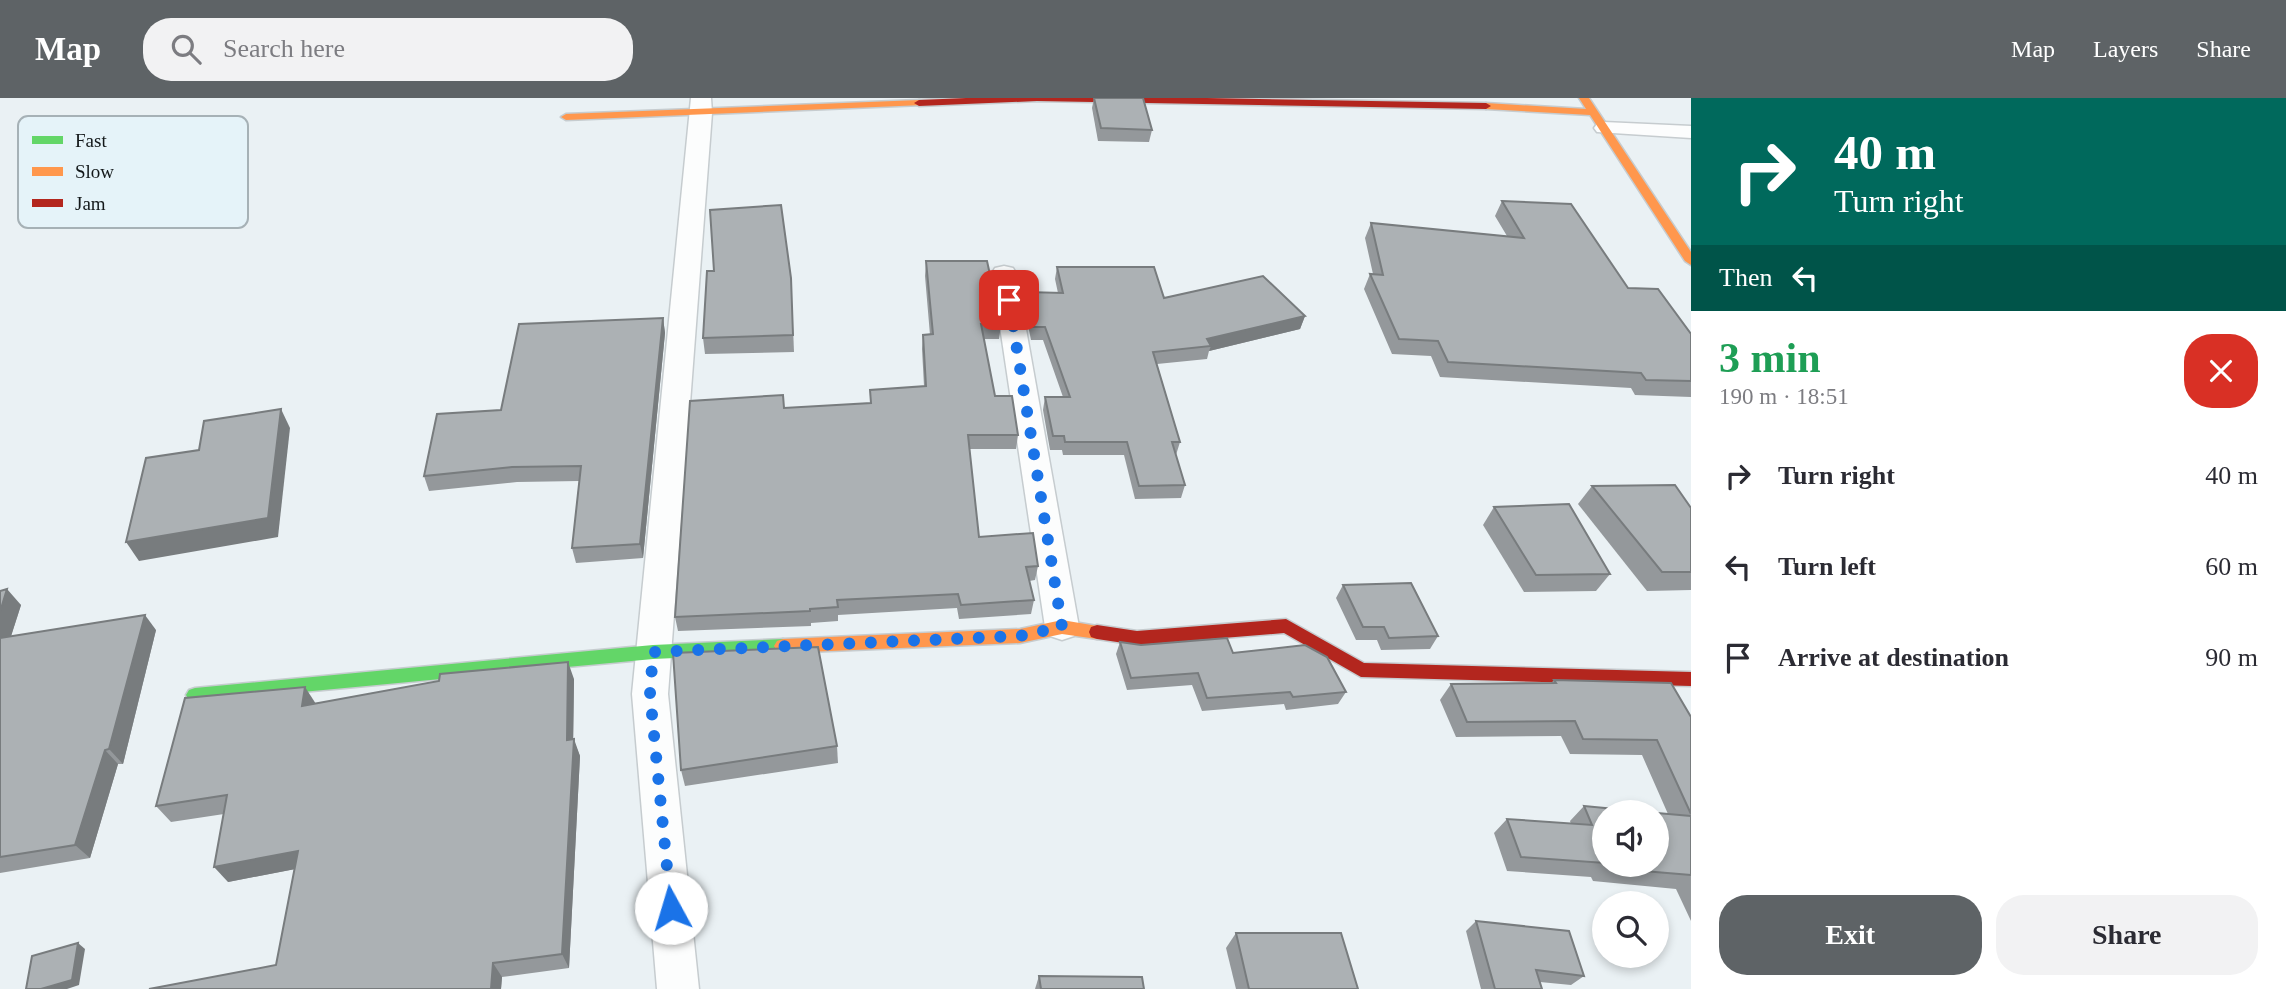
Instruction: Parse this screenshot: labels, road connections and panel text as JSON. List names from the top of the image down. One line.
{"legend":["Fast","Slow","Jam"],"page":{"header":"Map","search":"Search here","nav":["Map","Layers","Share"],"turn":["40 m","Turn right"],"then":"Then","heading":["3 min","190 m · 18:51"],"list":[{"name":"Turn right","value":"40 m"},{"name":"Turn left","value":"60 m"},{"name":"Arrive at destination","value":"90 m"}],"buttons":["Exit","Share"]}}
